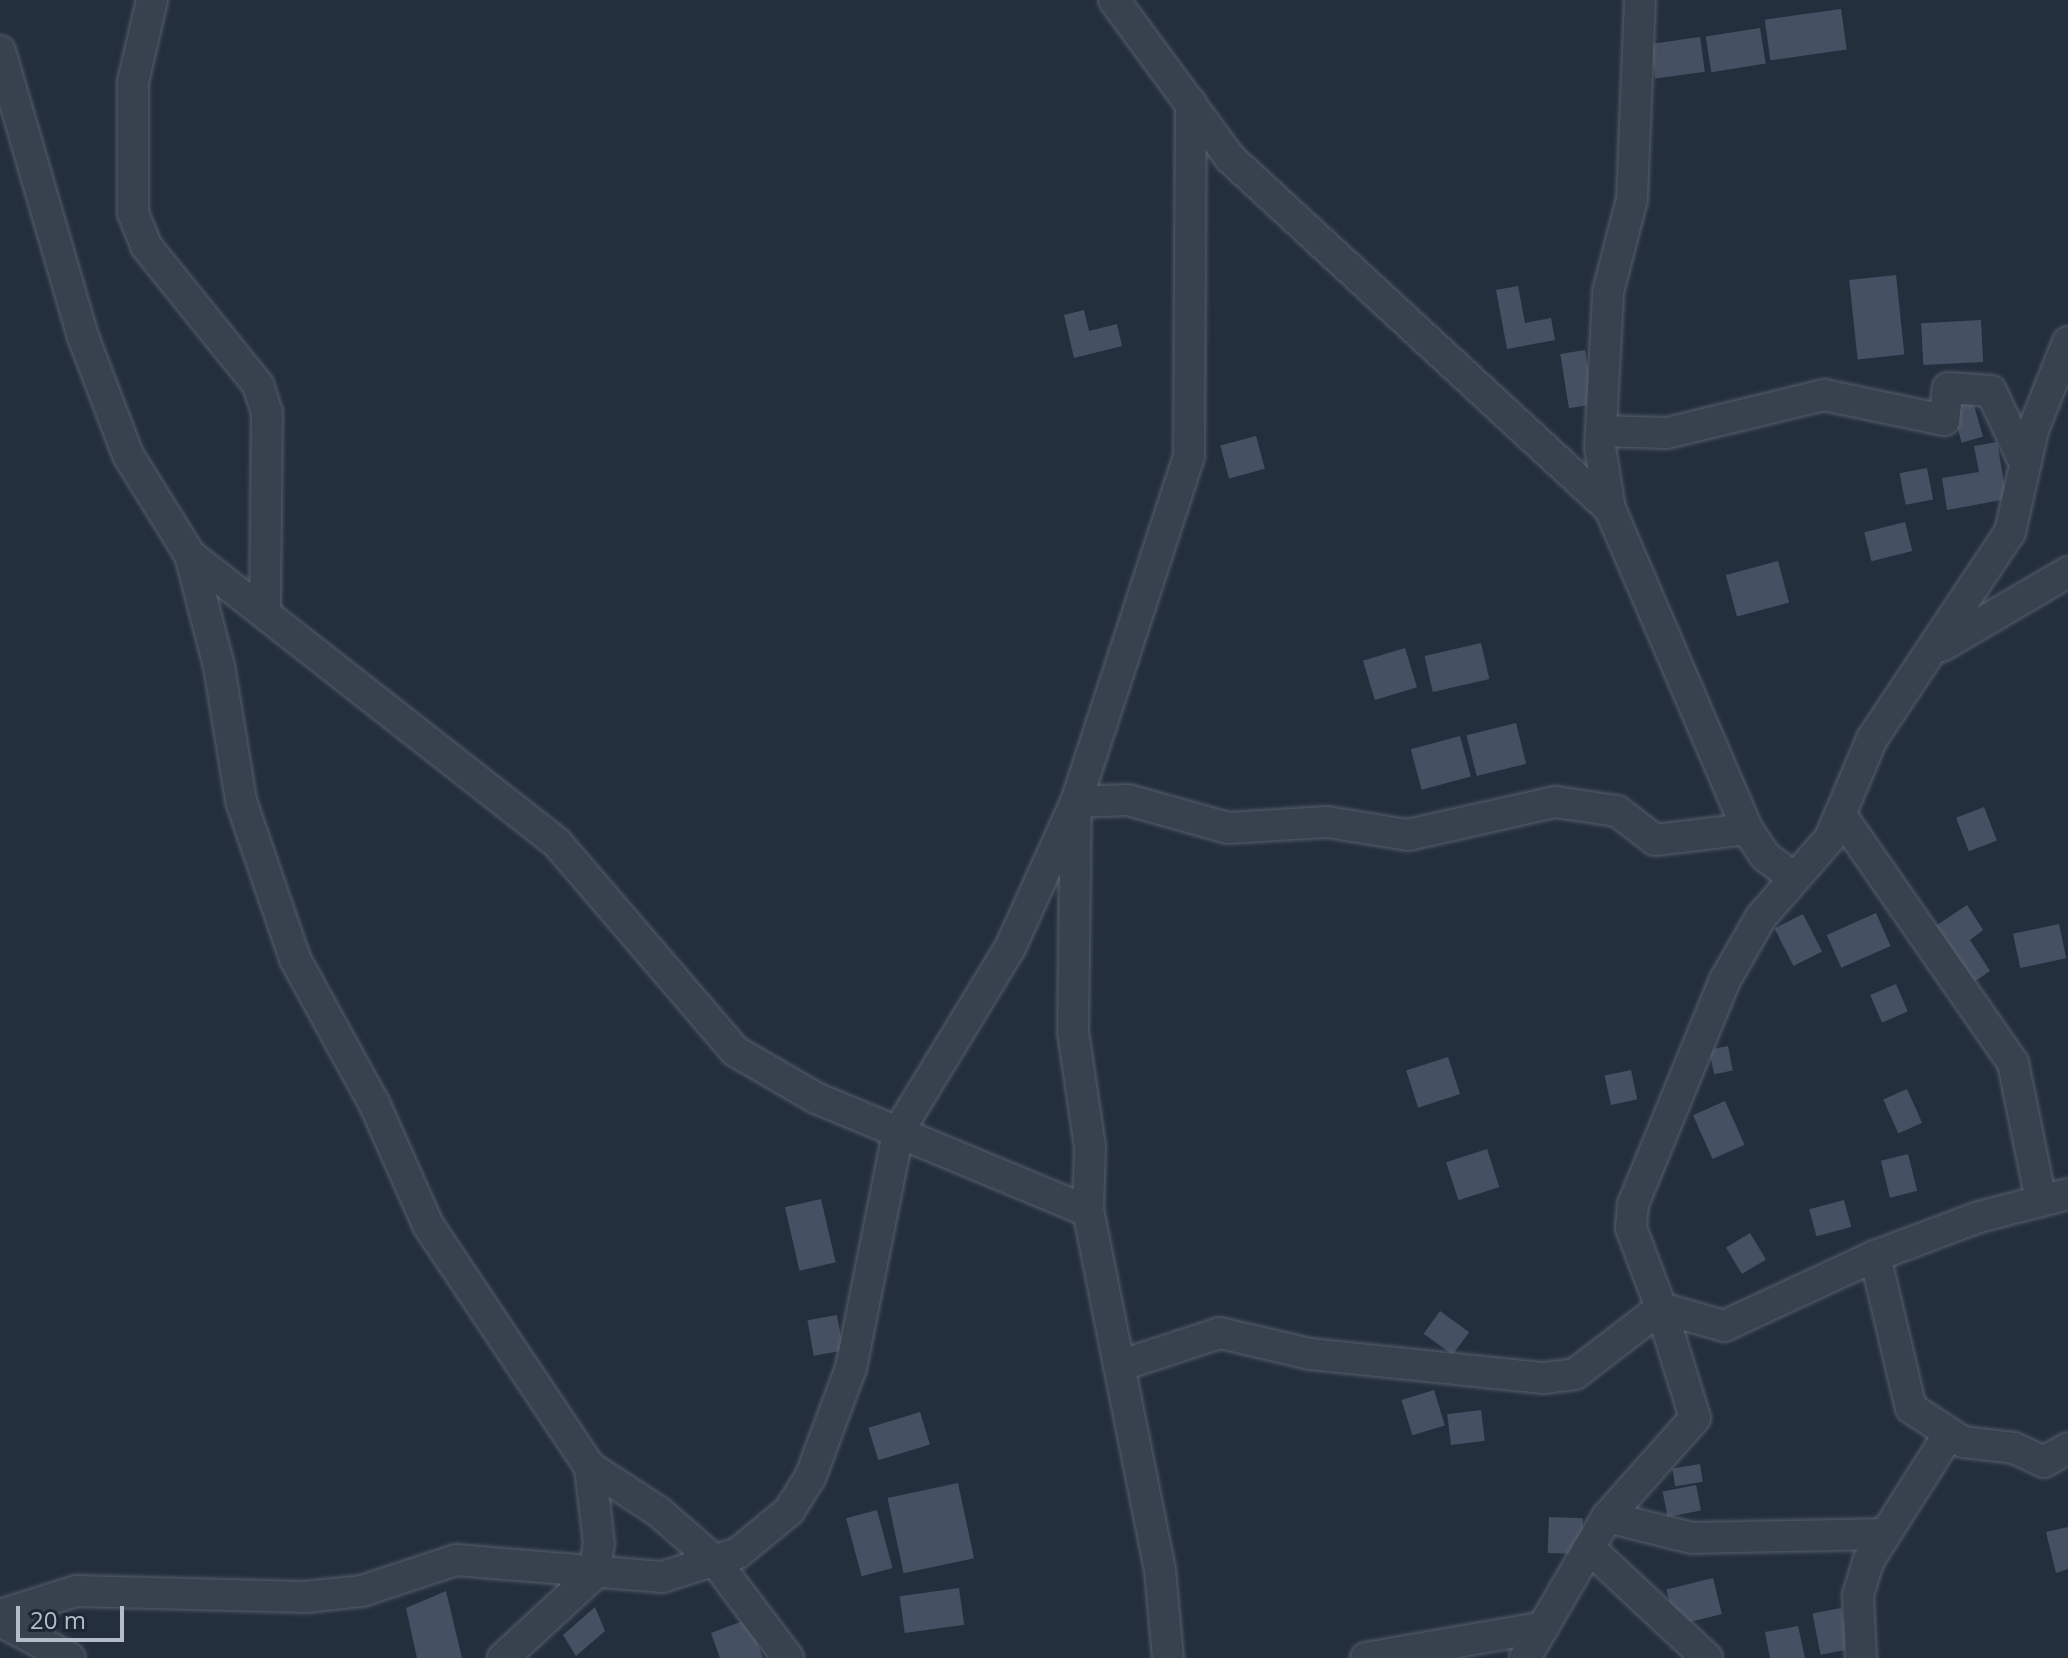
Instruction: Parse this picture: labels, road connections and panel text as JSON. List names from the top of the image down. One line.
{"scale_bar":"20 m"}
